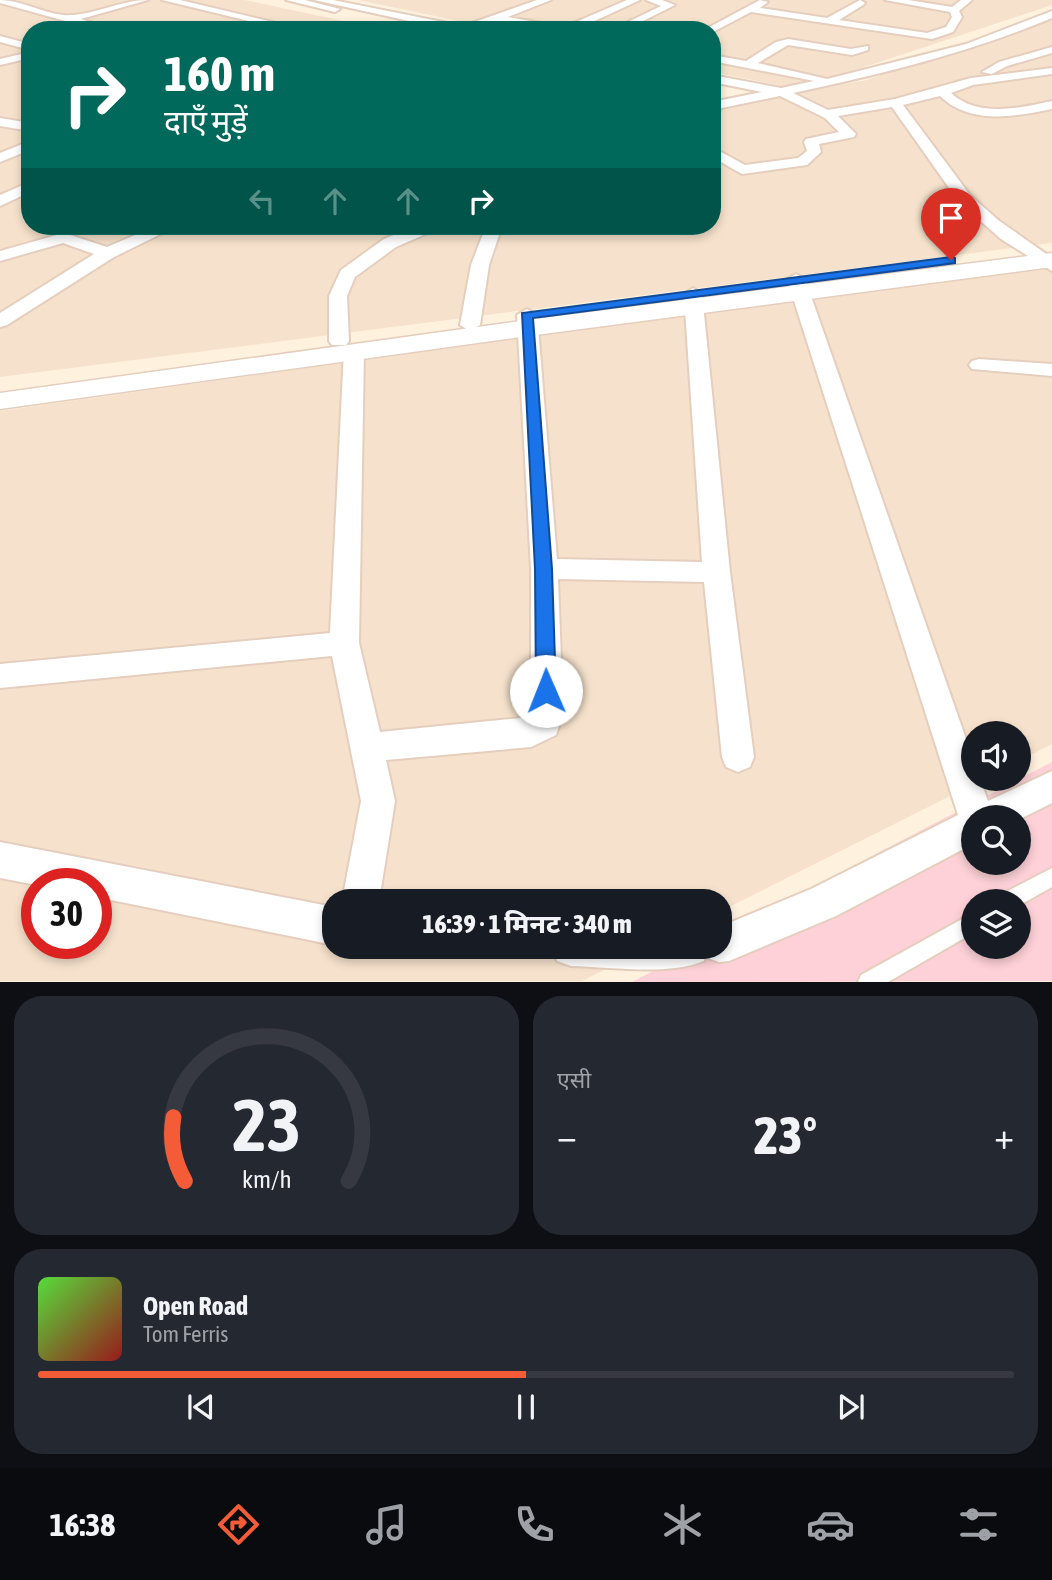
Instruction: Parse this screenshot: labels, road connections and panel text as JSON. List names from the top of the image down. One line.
{"page":{"turn":["160 m","दाएँ मुड़ें"],"limit":"30","trip":"16:39 · 1 मिनट · 340 m","tile":"एसी","heat":["−","23°","+"],"song":["Open Road","Tom Ferris"],"tabs":"16:38","gauge":["23","km/h"]}}
